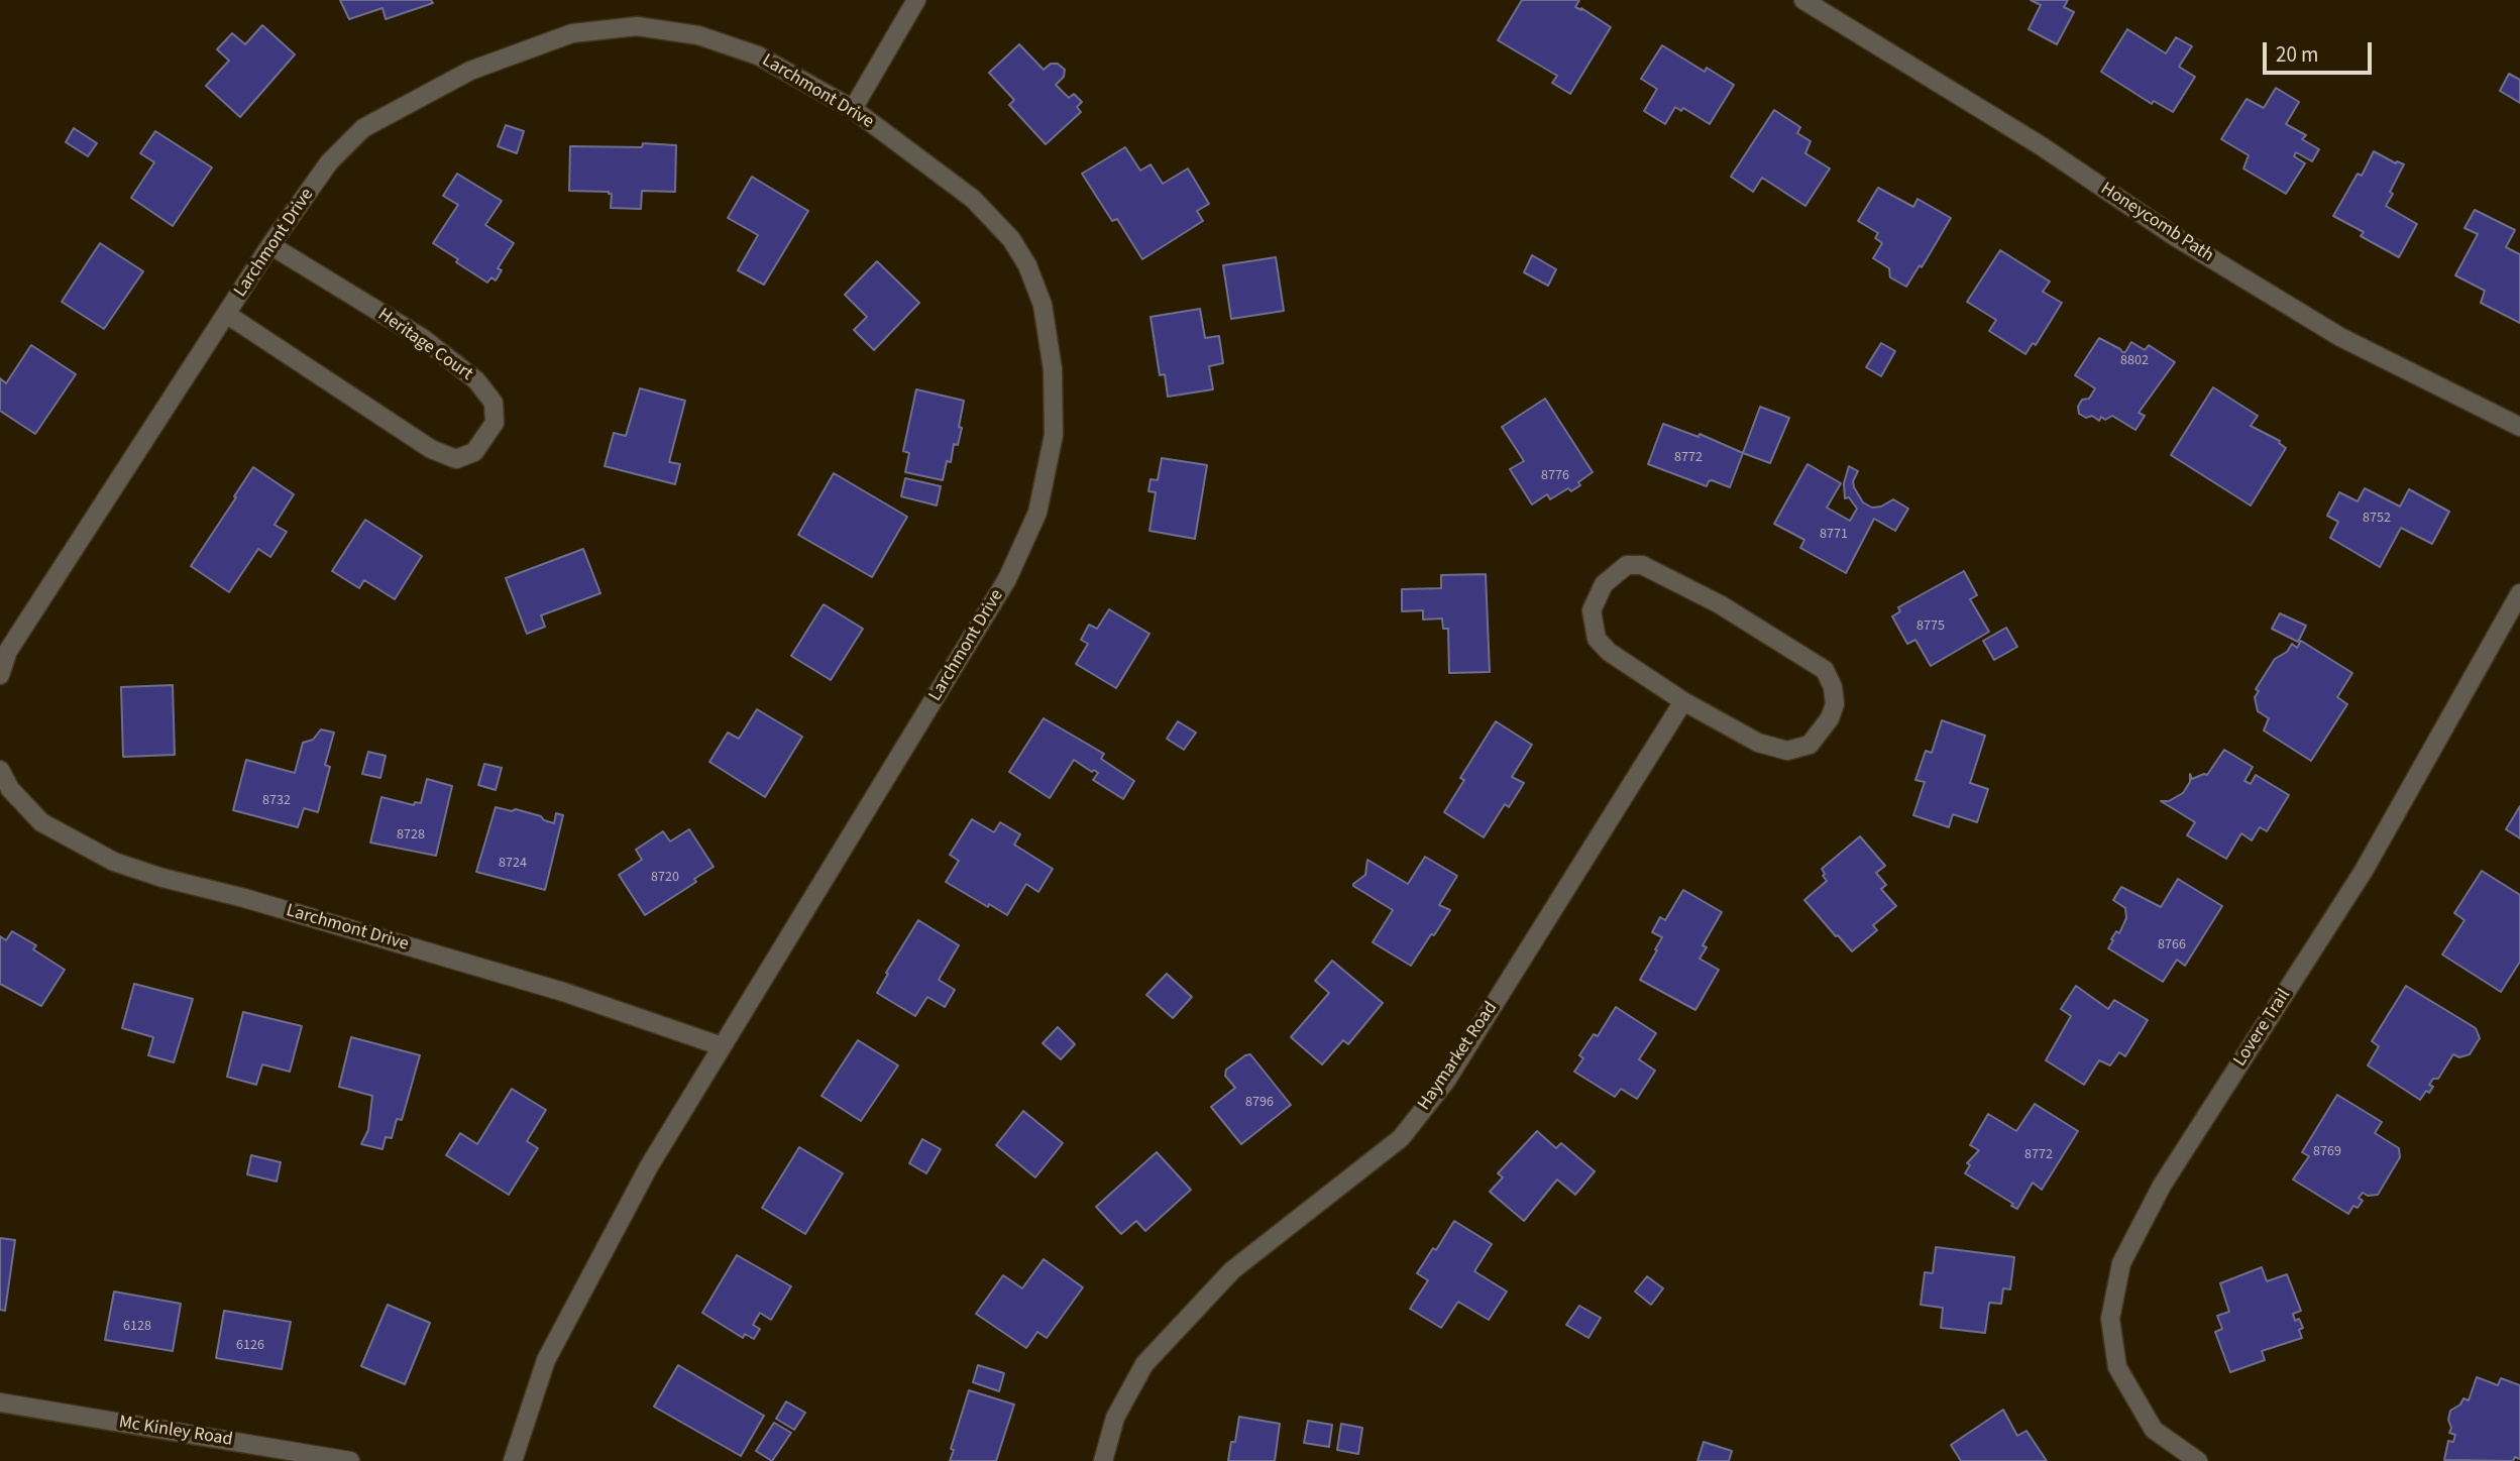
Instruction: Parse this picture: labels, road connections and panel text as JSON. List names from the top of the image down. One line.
{"streets":{"street":["Larchmont Drive","Honeycomb Path","Heritage Court","Lovere Trail","Haymarket Road","Mc Kinley Road"]},"crossings":[["Larchmont Drive","Heritage Court"]],"house_numbers":["8802","8772","8776","8752","8771","8775","8732","8728","8724","8720","8766","8796","8769","8772","6128","6126"],"scale_bar":"20 m"}
